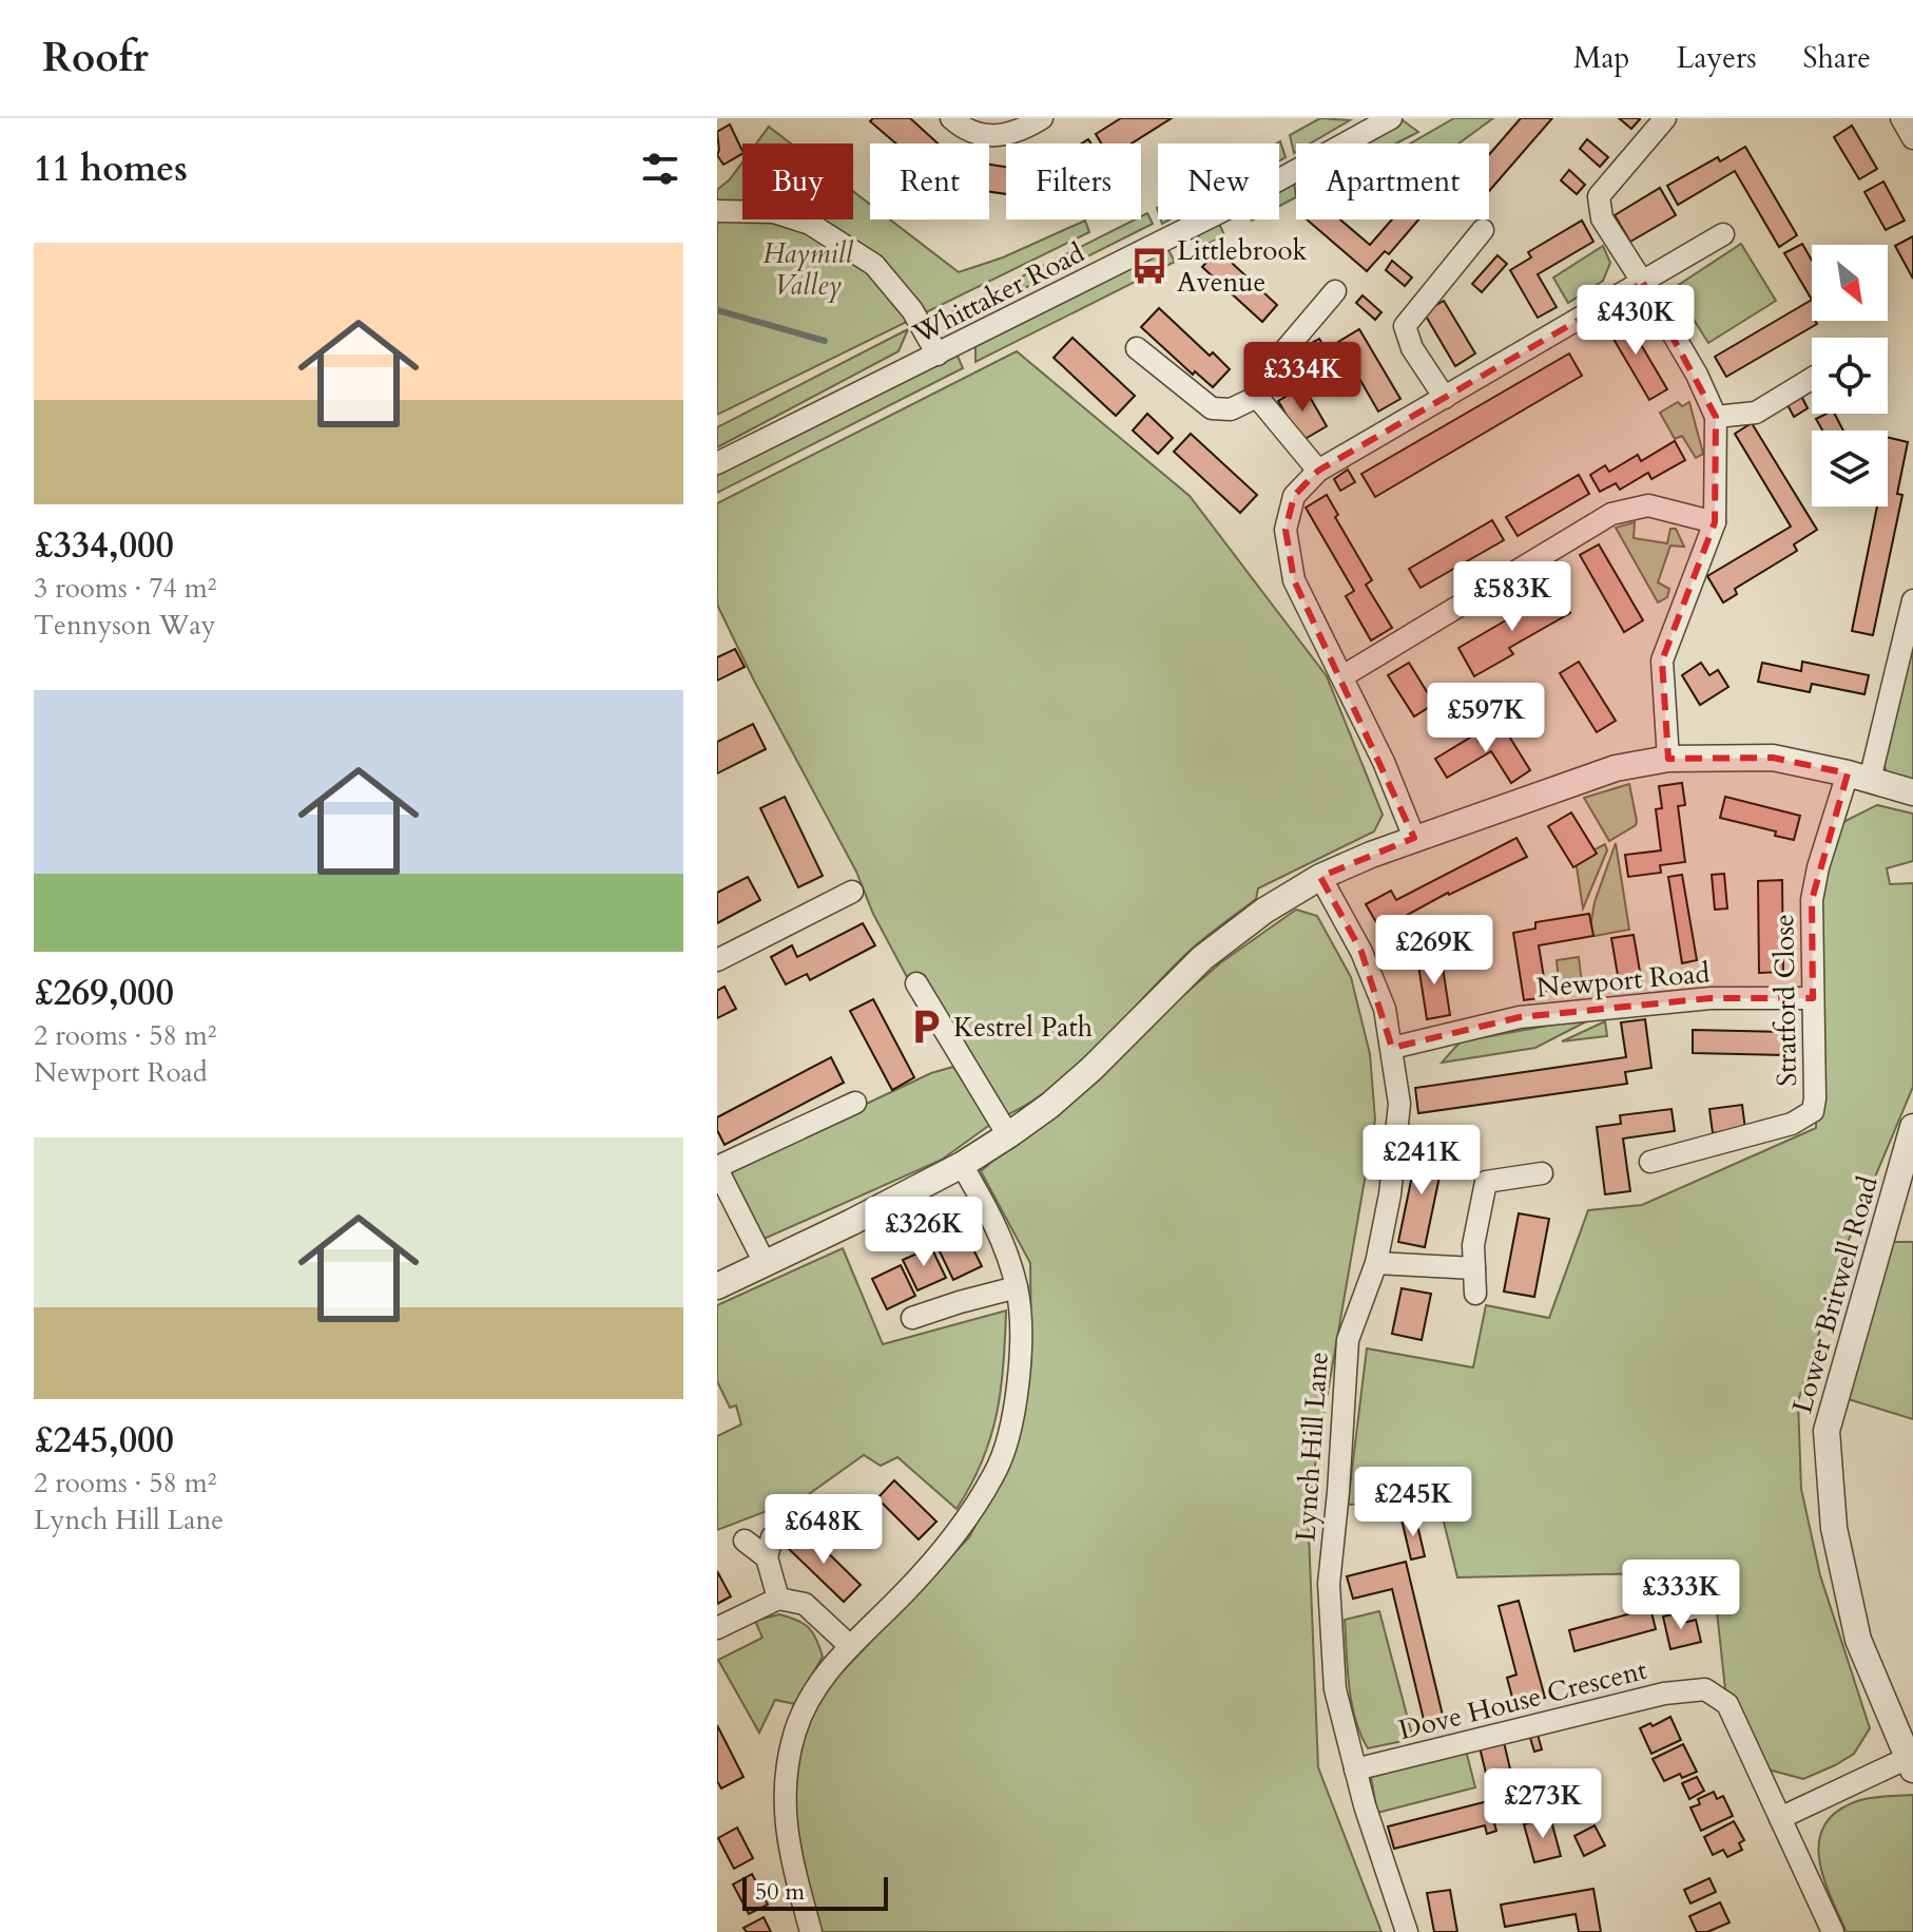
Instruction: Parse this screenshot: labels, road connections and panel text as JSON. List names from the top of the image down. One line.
{"streets":{"street":["Whittaker Road","Newport Road","Stratford Close","Lower Britwell Road","Lynch Hill Lane","Dove House Crescent"]},"crossings":[["Newport Road","Stratford Close"],["Newport Road","Lynch Hill Lane"],["Lynch Hill Lane","Dove House Crescent"]],"parks":["Haymill Valley"],"places":{"bus stop":["Littlebrook Avenue"],"parking":["Kestrel Path"]},"scale_bar":"50 m","north":"bottom right","page":{"header":"Roofr","nav":["Map","Layers","Share"],"heading":"11 homes","chip":["Buy","Rent","Filters","New","Apartment"],"list":[{"name":"£334,000","note":"3 rooms · 74 m² · Tennyson Way"},{"name":"£269,000","note":"2 rooms · 58 m² · Newport Road"},{"name":"£245,000","note":"2 rooms · 58 m² · Lynch Hill Lane"}],"price":["£430K","£334K","£583K","£597K","£269K","£241K","£326K","£245K","£648K","£333K","£273K"],"scale":"50 m"}}
